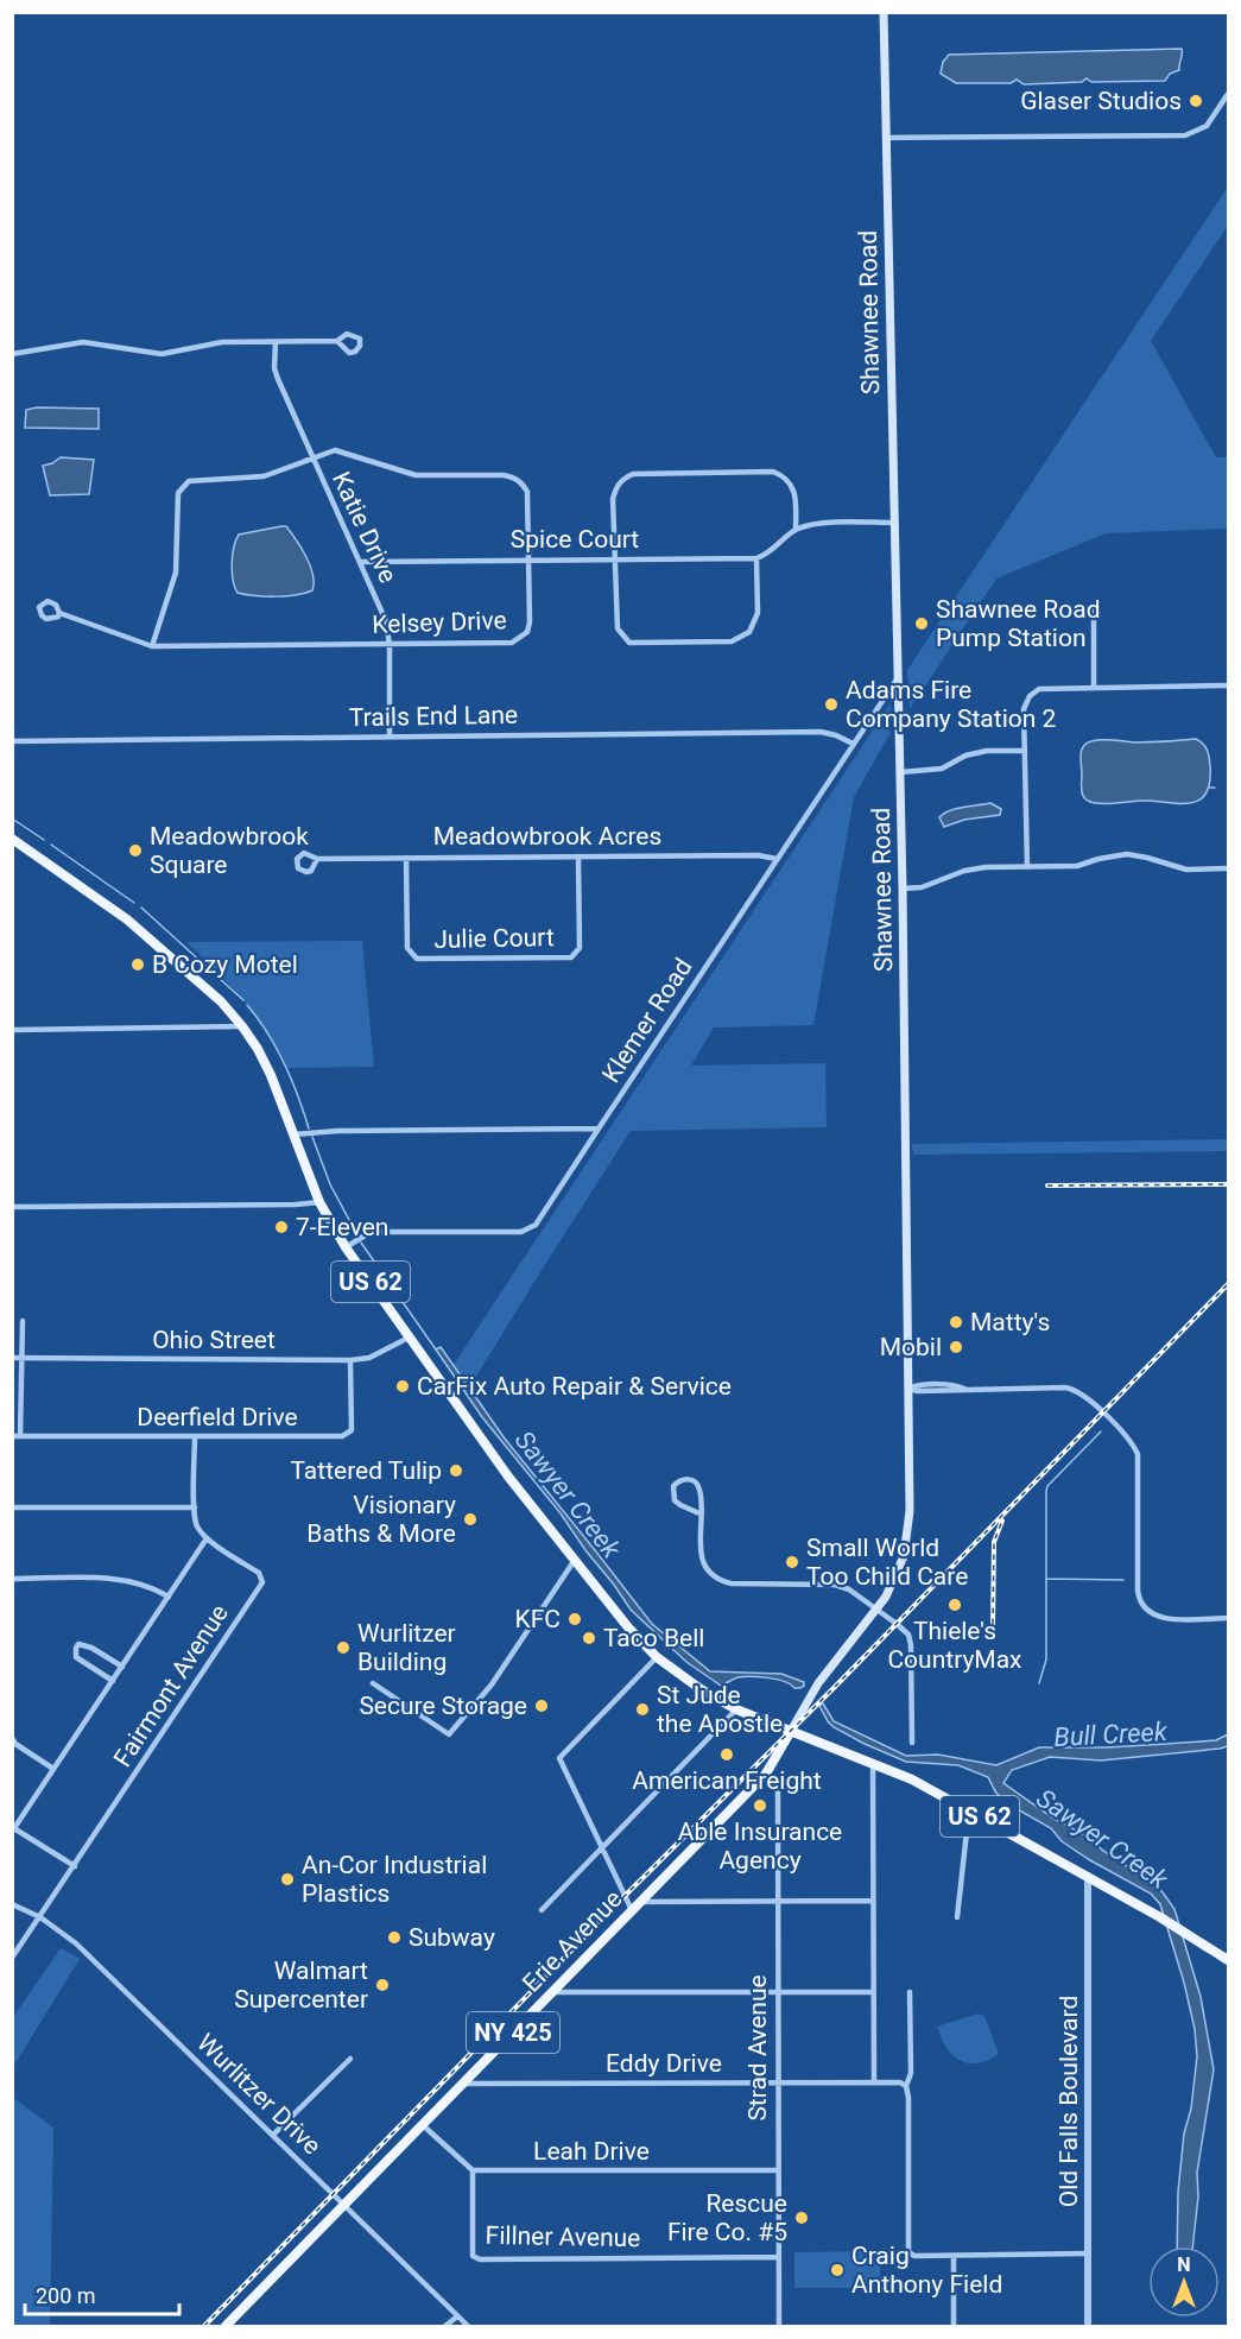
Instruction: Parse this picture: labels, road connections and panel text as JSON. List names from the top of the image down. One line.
{"streets":{"main road":["Shawnee Road","US 62","Erie Avenue","NY 425"],"street":["Katie Drive","Spice Court","Kelsey Drive","Trails End Lane","Meadowbrook Acres","Julie Court","Klemer Road","Ohio Street","Deerfield Drive","Fairmont Avenue","Strad Avenue","Eddy Drive","Wurlitzer Drive","Old Falls Boulevard","Leah Drive","Fillner Avenue"]},"crossings":[["Shawnee Road","Klemer Road"],["Shawnee Road","US 62"],["Shawnee Road","Erie Avenue"],["Katie Drive","Spice Court"],["Katie Drive","Kelsey Drive"],["Katie Drive","Trails End Lane"],["Spice Court","Kelsey Drive"],["Trails End Lane","Klemer Road"],["Meadowbrook Acres","Julie Court"],["Meadowbrook Acres","Klemer Road"],["Klemer Road","US 62"],["US 62","Ohio Street"],["US 62","Erie Avenue"],["US 62","Old Falls Boulevard"],["Ohio Street","Deerfield Drive"],["Fairmont Avenue","Wurlitzer Drive"],["Erie Avenue","Strad Avenue"],["Erie Avenue","Eddy Drive"],["Erie Avenue","Wurlitzer Drive"],["Strad Avenue","Eddy Drive"],["Strad Avenue","Leah Drive"],["Strad Avenue","Fillner Avenue"],["Leah Drive","Fillner Avenue"]],"water":["Sawyer Creek","Bull Creek"],"places":["Glaser Studios","Shawnee Road Pump Station","Adams Fire Company Station 2","Meadowbrook Square","B Cozy Motel","7-Eleven","Matty's","Mobil","CarFix Auto Repair & Service","Tattered Tulip","Visionary Baths & More","Small World Too Child Care","Thiele's CountryMax","KFC","Taco Bell","Wurlitzer Building","Secure Storage","St Jude the Apostle","American Freight","Able Insurance Agency","An-Cor Industrial Plastics","Subway","Walmart Supercenter","Rescue Fire Co. #5","Craig Anthony Field"],"scale_bar":"200 m","north":"top"}
